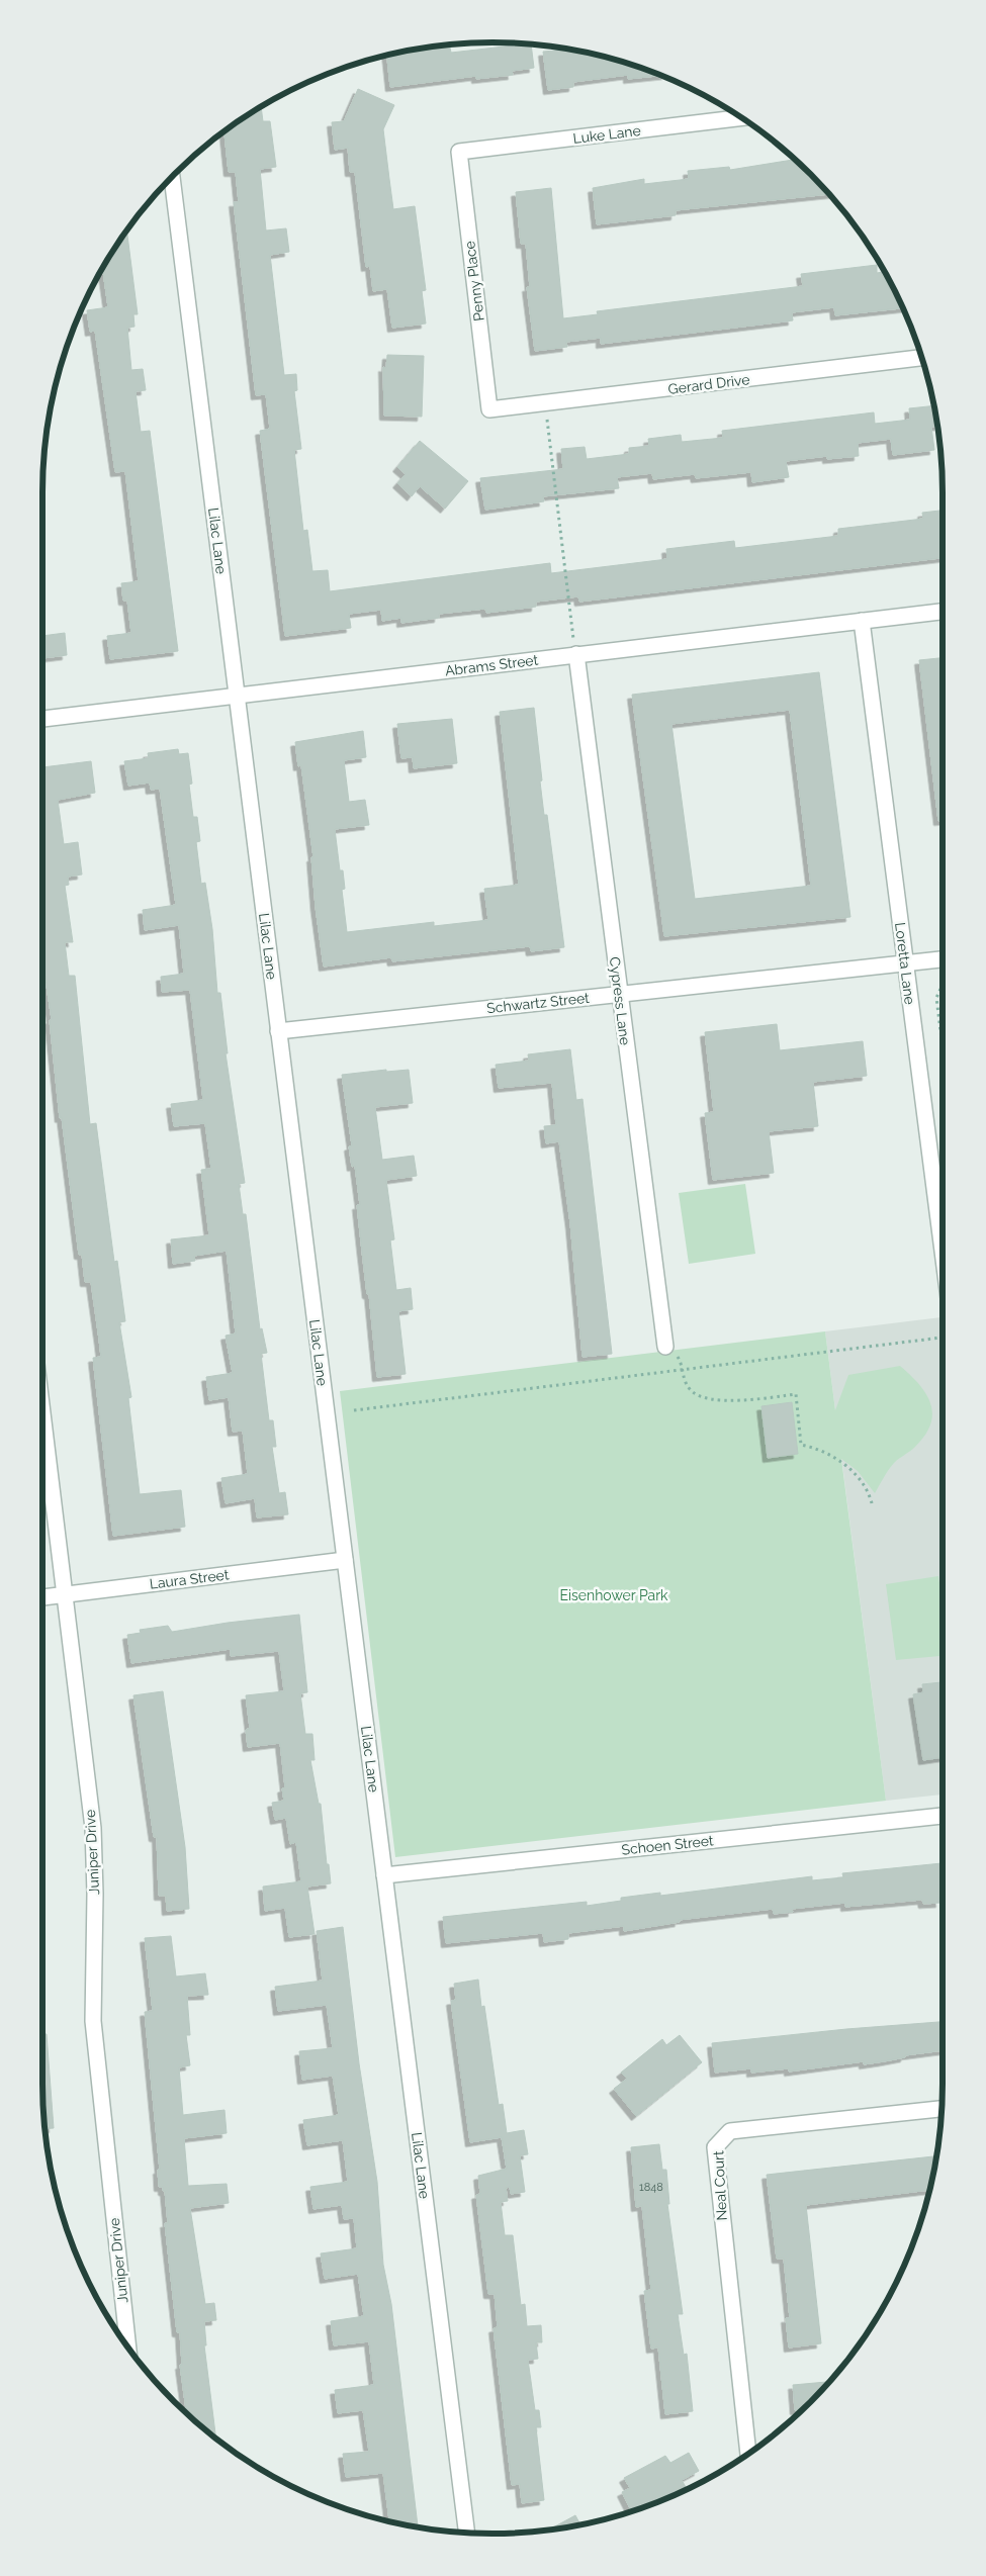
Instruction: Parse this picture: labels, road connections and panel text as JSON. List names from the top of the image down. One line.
{"streets":{"street":["Luke Lane","Penny Place","Gerard Drive","Lilac Lane","Abrams Street","Loretta Lane","Cypress Lane","Schwartz Street","Laura Street","Schoen Street","Juniper Drive","Neal Court"]},"crossings":[["Luke Lane","Penny Place"],["Penny Place","Gerard Drive"],["Lilac Lane","Abrams Street"],["Lilac Lane","Schwartz Street"],["Lilac Lane","Laura Street"],["Lilac Lane","Schoen Street"],["Abrams Street","Loretta Lane"],["Abrams Street","Cypress Lane"],["Loretta Lane","Schwartz Street"],["Cypress Lane","Schwartz Street"],["Laura Street","Juniper Drive"]],"parks":["Eisenhower Park"],"house_numbers":["1848"]}
